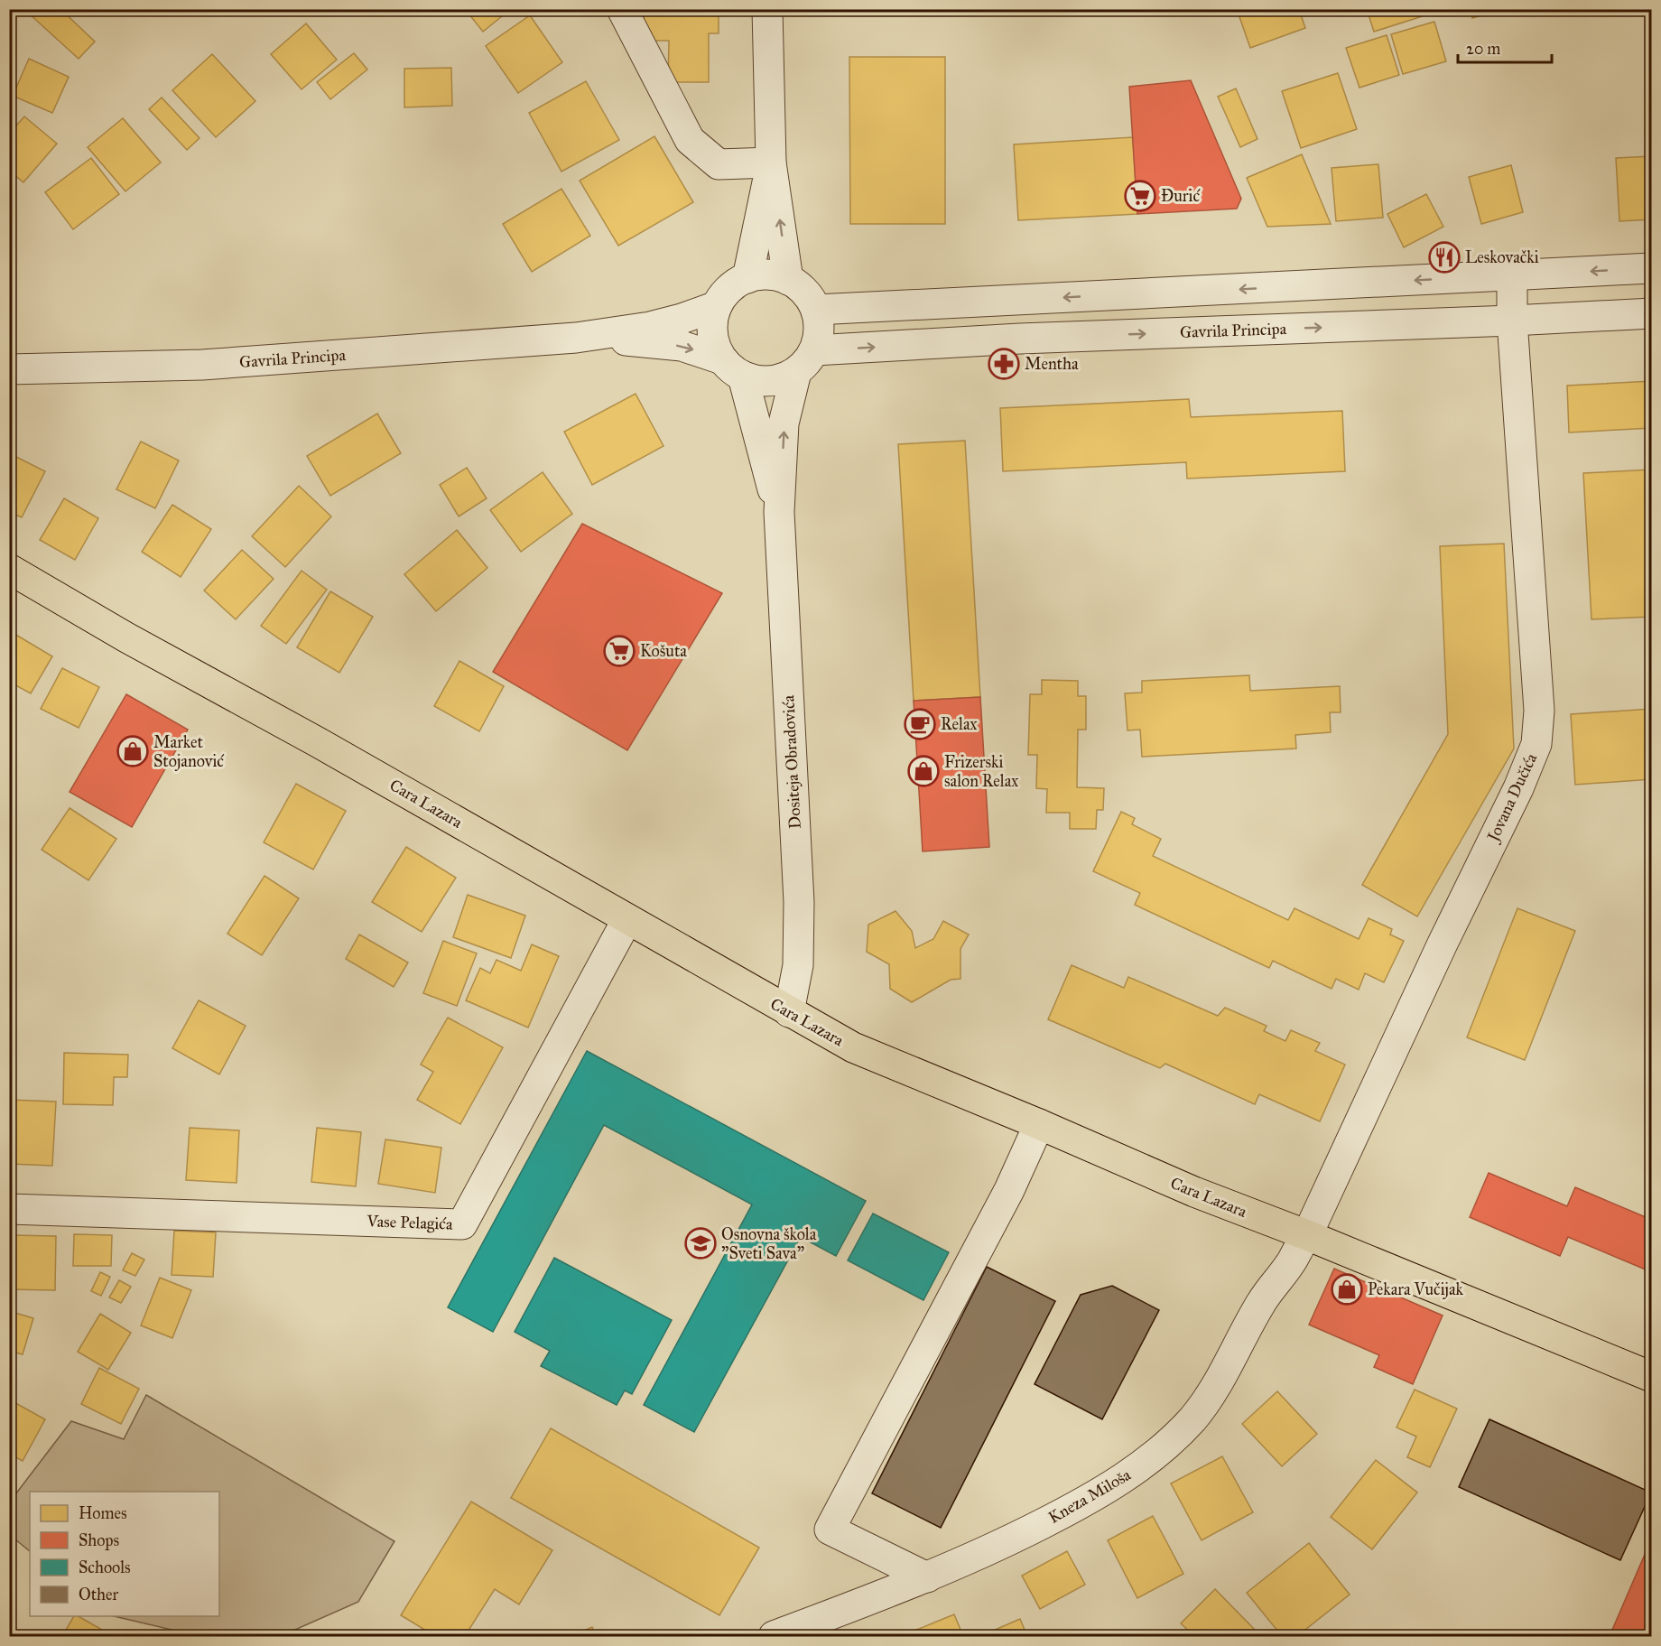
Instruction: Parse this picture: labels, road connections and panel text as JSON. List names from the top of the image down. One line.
{"streets":{"main road":["Cara Lazara"],"street":["Gavrila Principa","Dositeja Obradovića","Jovana Dučića","Vase Pelagića","Kneza Miloša"]},"crossings":[["Gavrila Principa","Dositeja Obradovića"],["Gavrila Principa","Jovana Dučića"],["Dositeja Obradovića","Cara Lazara"],["Jovana Dučića","Cara Lazara"],["Jovana Dučića","Kneza Miloša"],["Cara Lazara","Vase Pelagića"],["Cara Lazara","Kneza Miloša"]],"places":{"supermarket":["Đurić","Košuta"],"restaurant":["Leskovački"],"pharmacy":["Mentha"],"cafe":["Relax"],"shop":["Market Stojanović","Frizerski salon Relax","Pekara Vučijak"],"school or university":["Osnovna škola \"Sveti Sava\""]},"legend":["Homes","Shops","Schools","Other"],"scale_bar":"20 m"}
